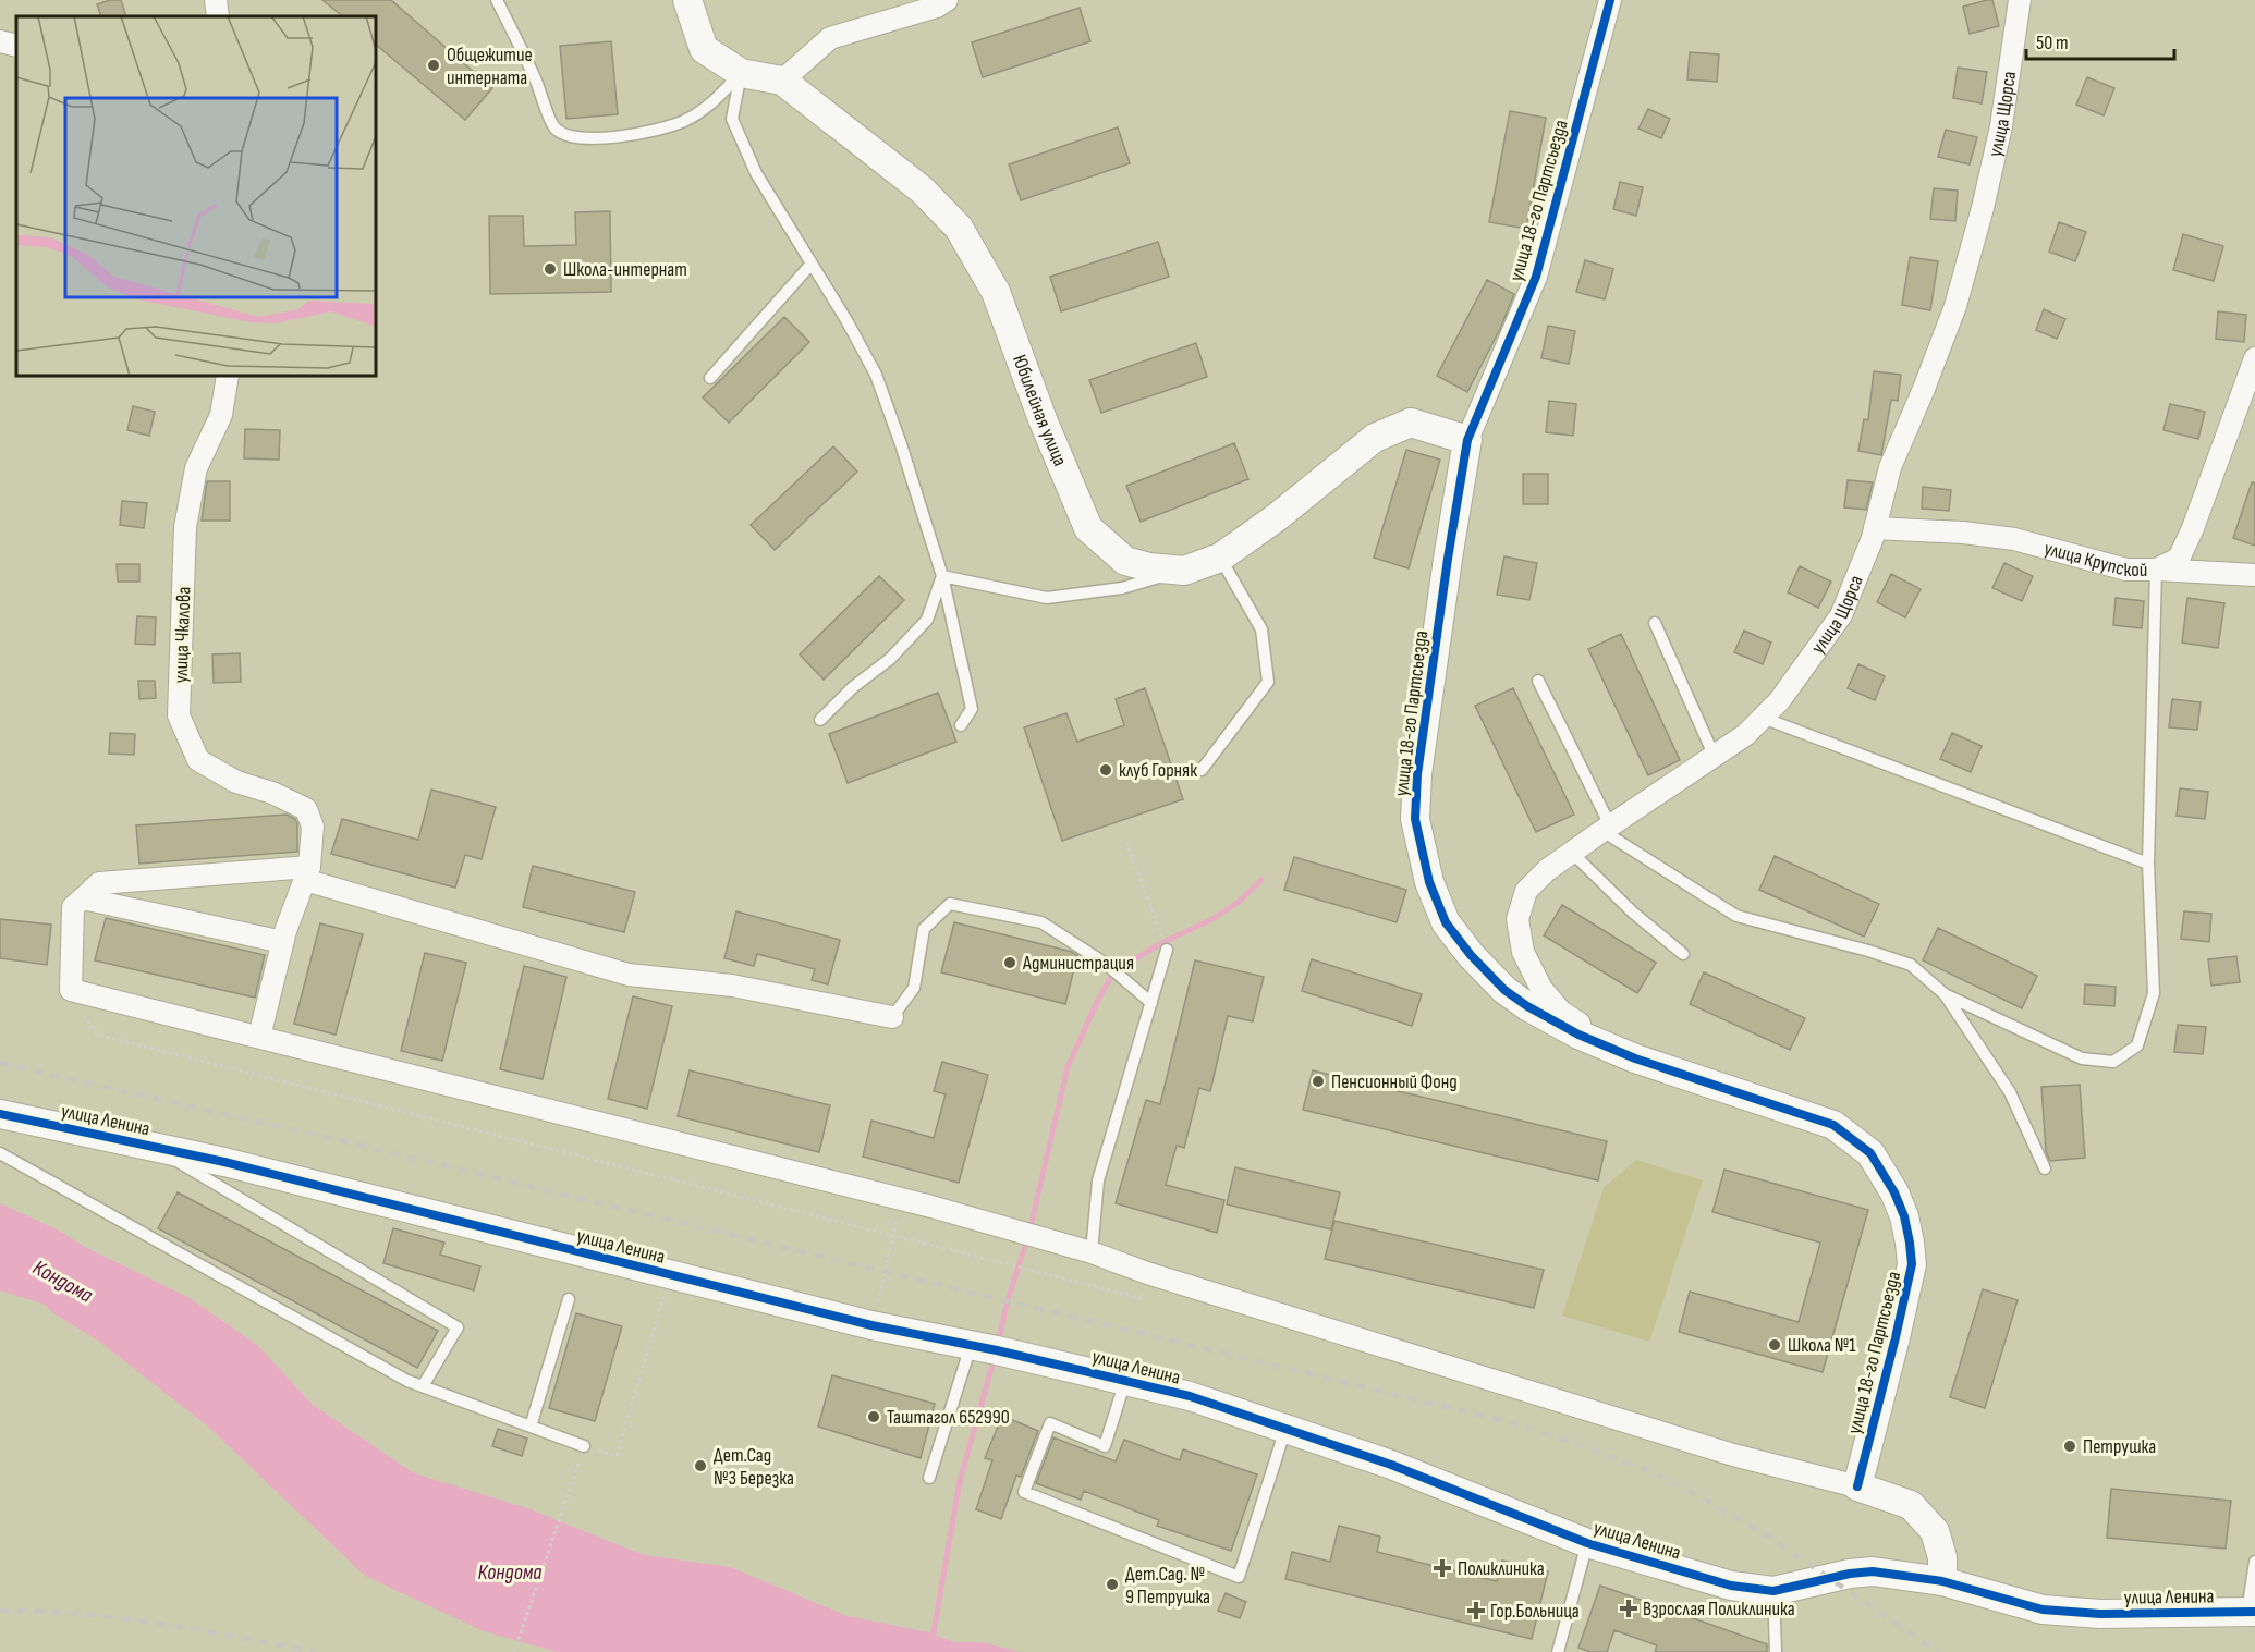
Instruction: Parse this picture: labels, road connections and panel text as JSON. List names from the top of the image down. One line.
{"streets":{"street":["улица Щорса","улица 18-го Партсьезда","Юбилейная улица","улица Крупской","улица Чкалова","улица Ленина"]},"crossings":[["улица Щорса","улица 18-го Партсьезда"],["улица Щорса","улица Крупской"],["улица 18-го Партсьезда","Юбилейная улица"]],"water":["Кондома"],"places":{"other":["Общежитие интерната","Школа-интернат","клуб Горняк","Администрация","Пенсионный Фонд","Школа №1","Таштагол 652990","Петрушка","Дет.Сад №3 Березка","Дет.Сад. № 9 Петрушка"],"health":["Поликлиника","Взрослая Поликлиника","Гор.Больница"]},"scale_bar":"50 m"}
